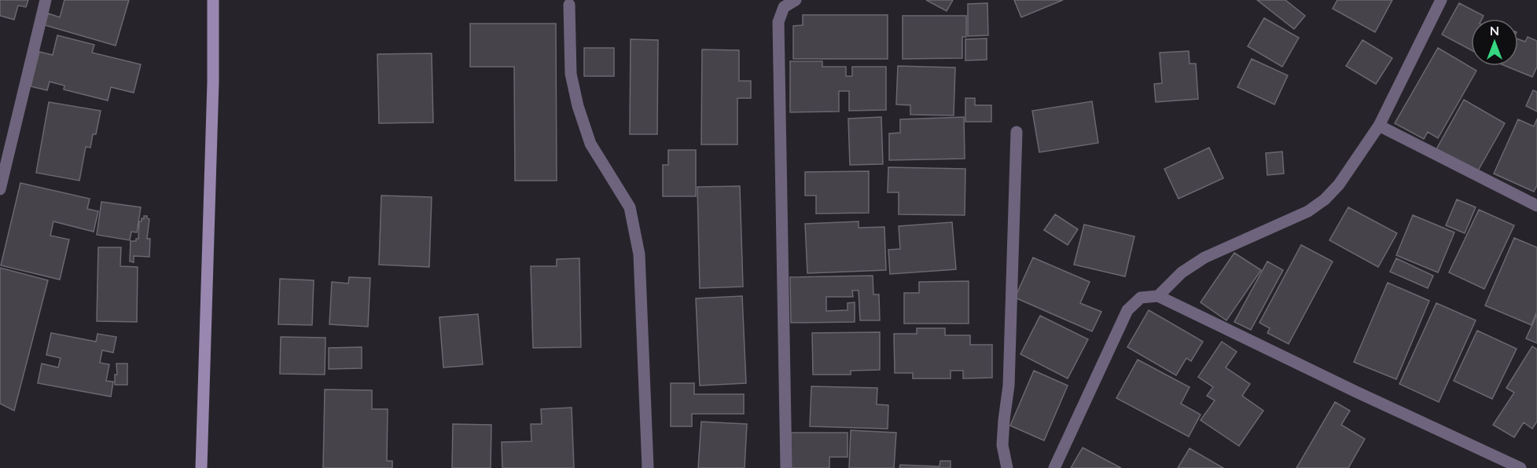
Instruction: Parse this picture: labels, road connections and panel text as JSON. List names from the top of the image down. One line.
{"north":"top"}
